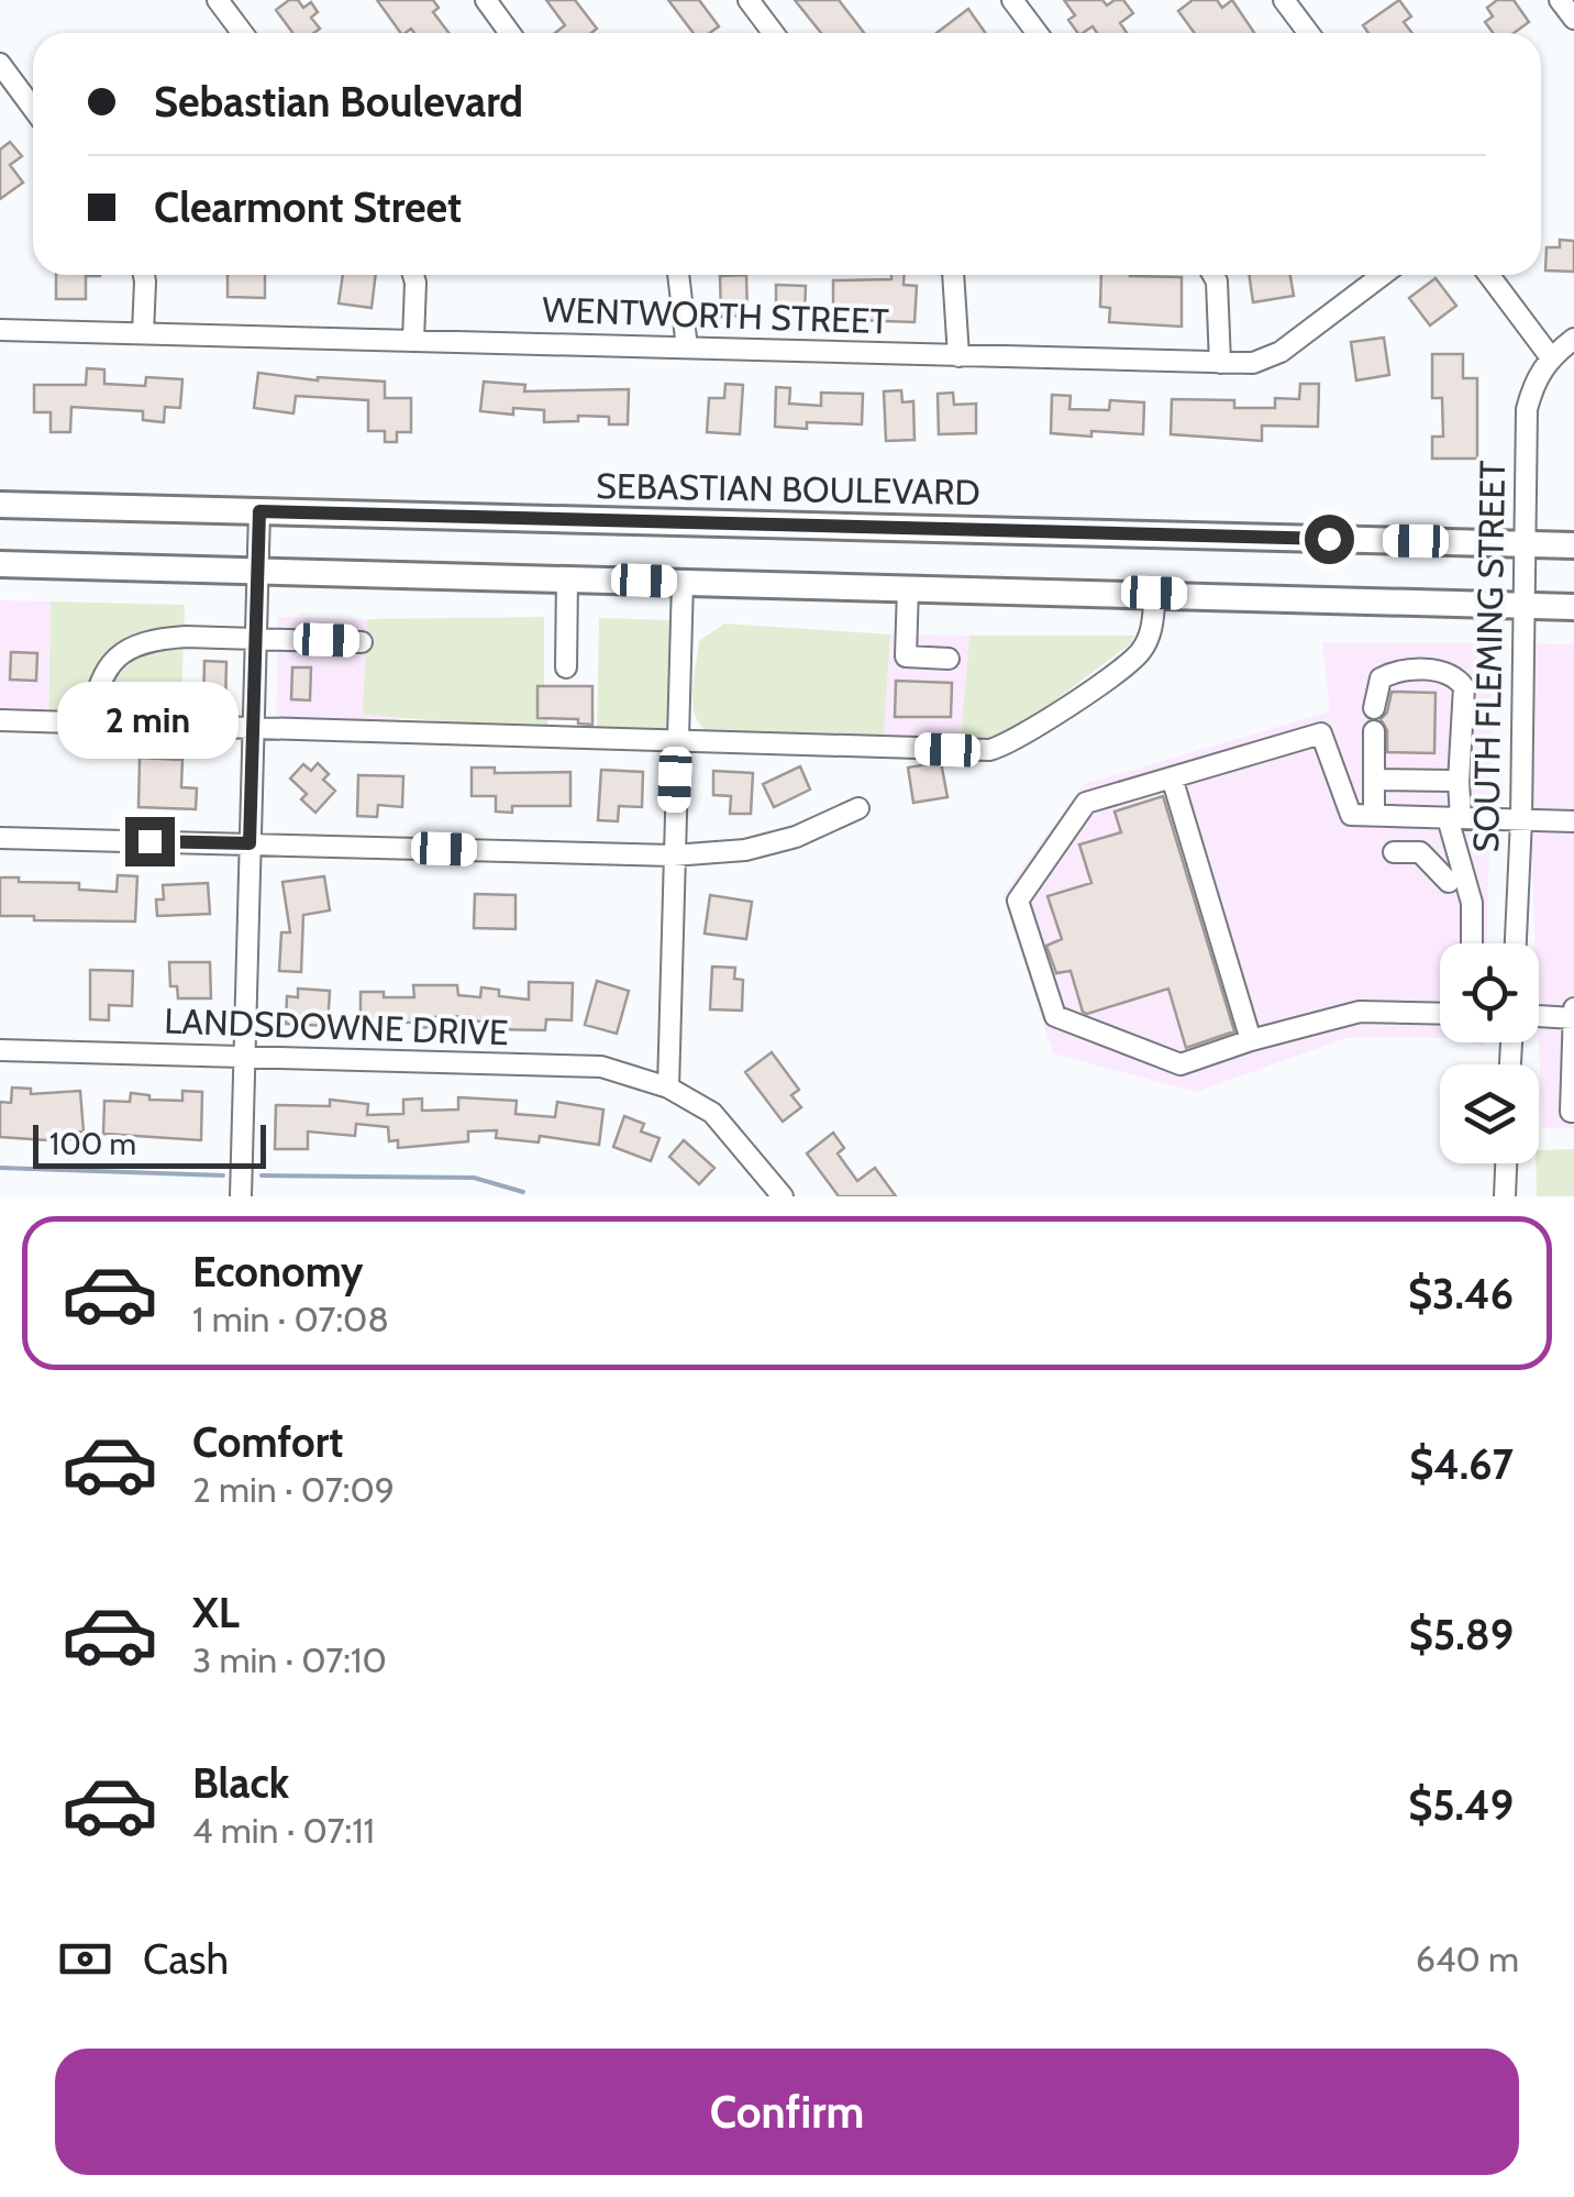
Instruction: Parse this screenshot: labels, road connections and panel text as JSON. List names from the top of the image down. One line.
{"streets":{"main road":["SEBASTIAN BOULEVARD"],"street":["WENTWORTH STREET","SOUTH FLEMING STREET","LANDSDOWNE DRIVE"]},"crossings":[["SEBASTIAN BOULEVARD","SOUTH FLEMING STREET"]],"scale_bar":"100 m","page":{"banner":["Sebastian Boulevard","Clearmont Street"],"bubble":"2 min","scale":"100 m","list":[{"name":"Economy","note":"1 min · 07:08","value":"$3.46"},{"name":"Comfort","note":"2 min · 07:09","value":"$4.67"},{"name":"XL","note":"3 min · 07:10","value":"$5.89"},{"name":"Black","note":"4 min · 07:11","value":"$5.49"}],"pay":["Cash","640 m"],"buttons":"Confirm"}}
